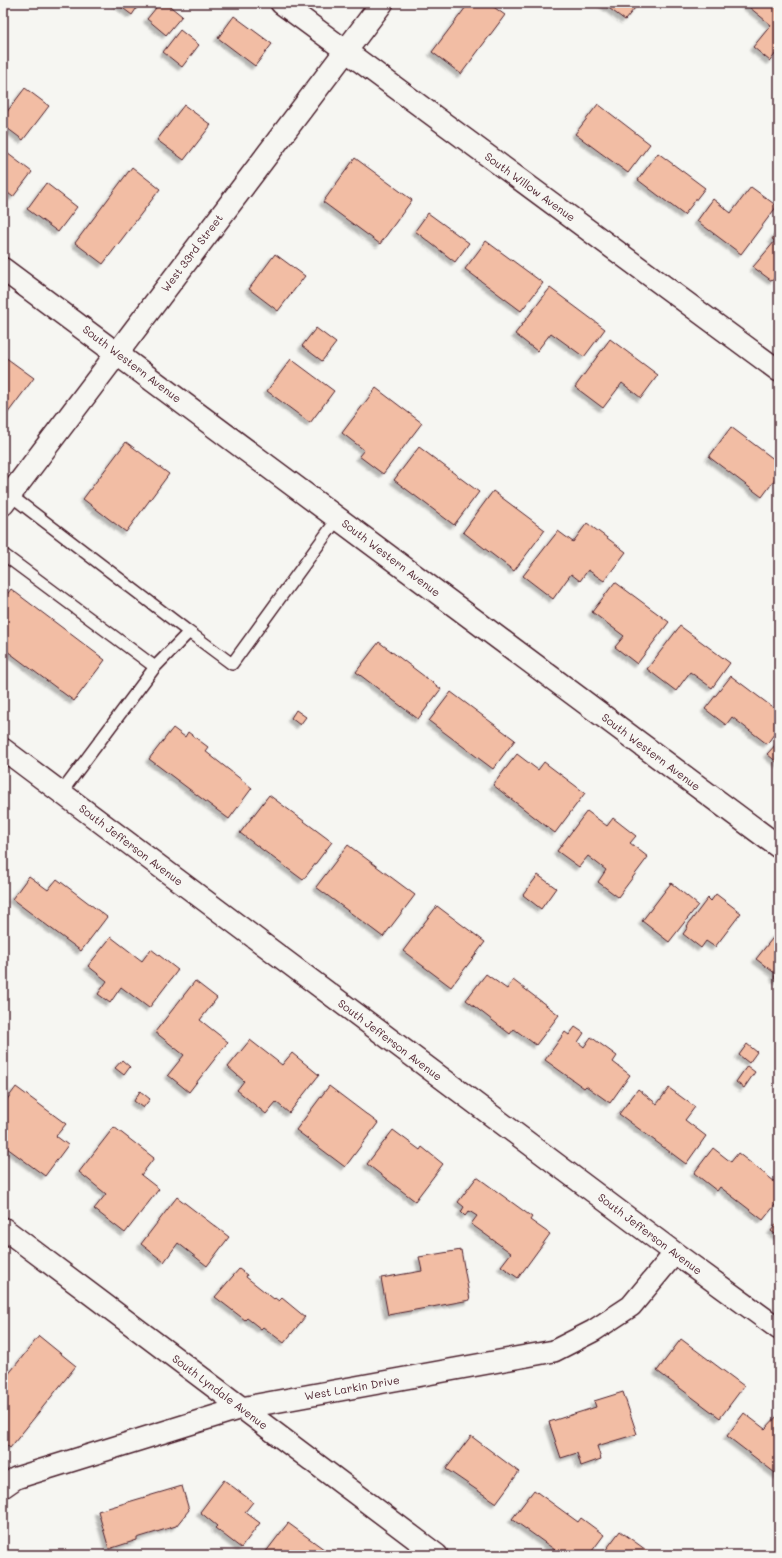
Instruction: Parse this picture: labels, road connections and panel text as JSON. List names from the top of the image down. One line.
{"streets":{"street":["South Willow Avenue","West 33rd Street","South Western Avenue","South Jefferson Avenue","West Larkin Drive","South Lyndale Avenue"]},"crossings":[["South Willow Avenue","West 33rd Street"],["West 33rd Street","South Western Avenue"],["South Jefferson Avenue","West Larkin Drive"],["West Larkin Drive","South Lyndale Avenue"]]}
